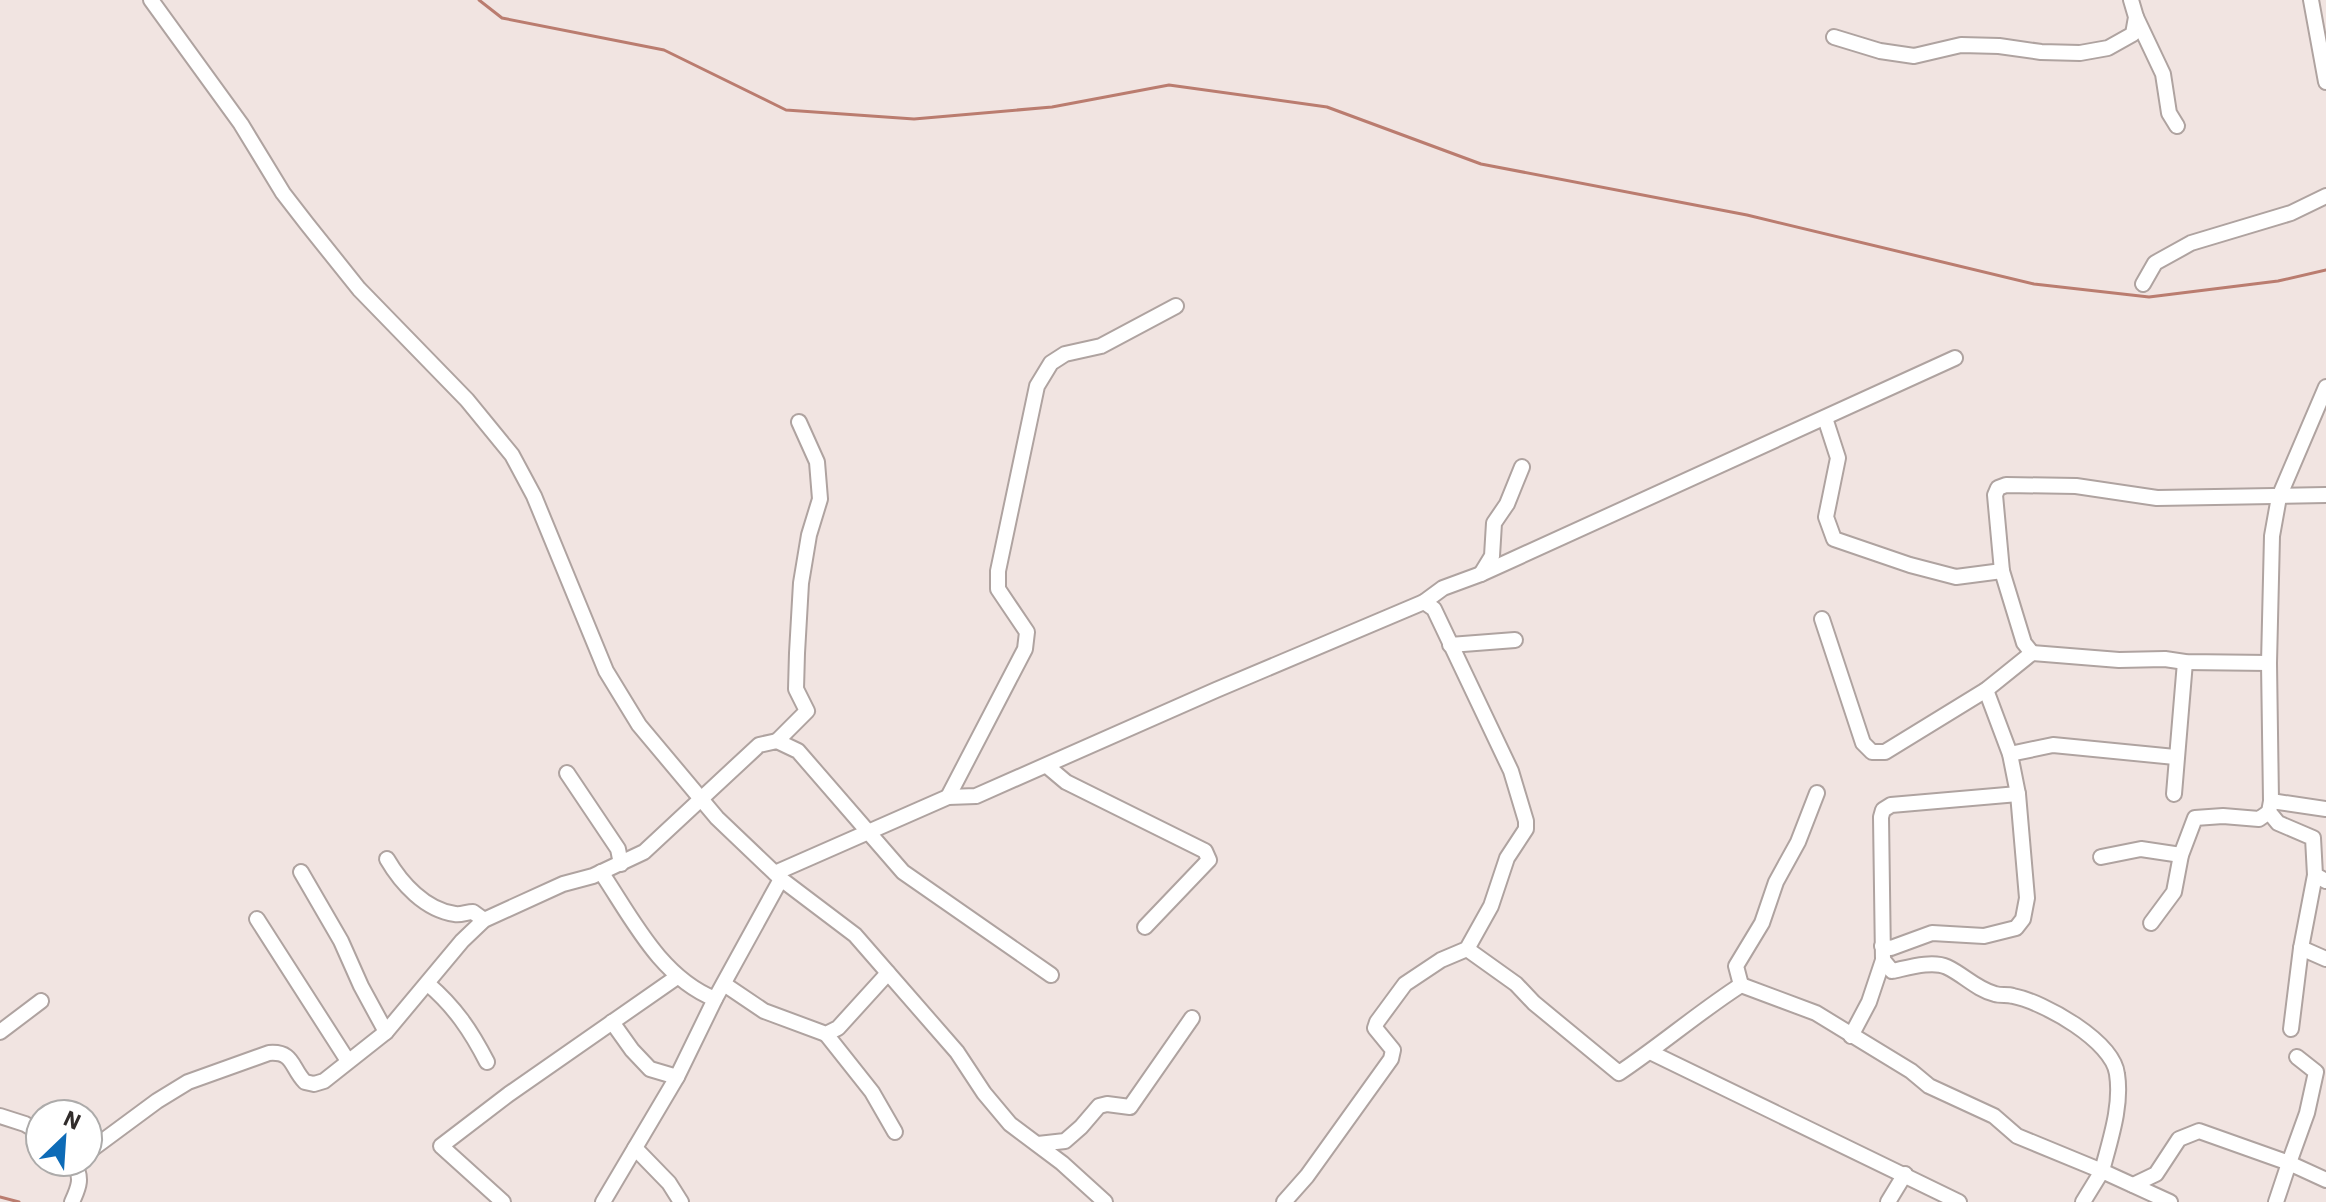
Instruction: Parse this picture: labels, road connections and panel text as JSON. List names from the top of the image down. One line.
{"north":"top right"}
